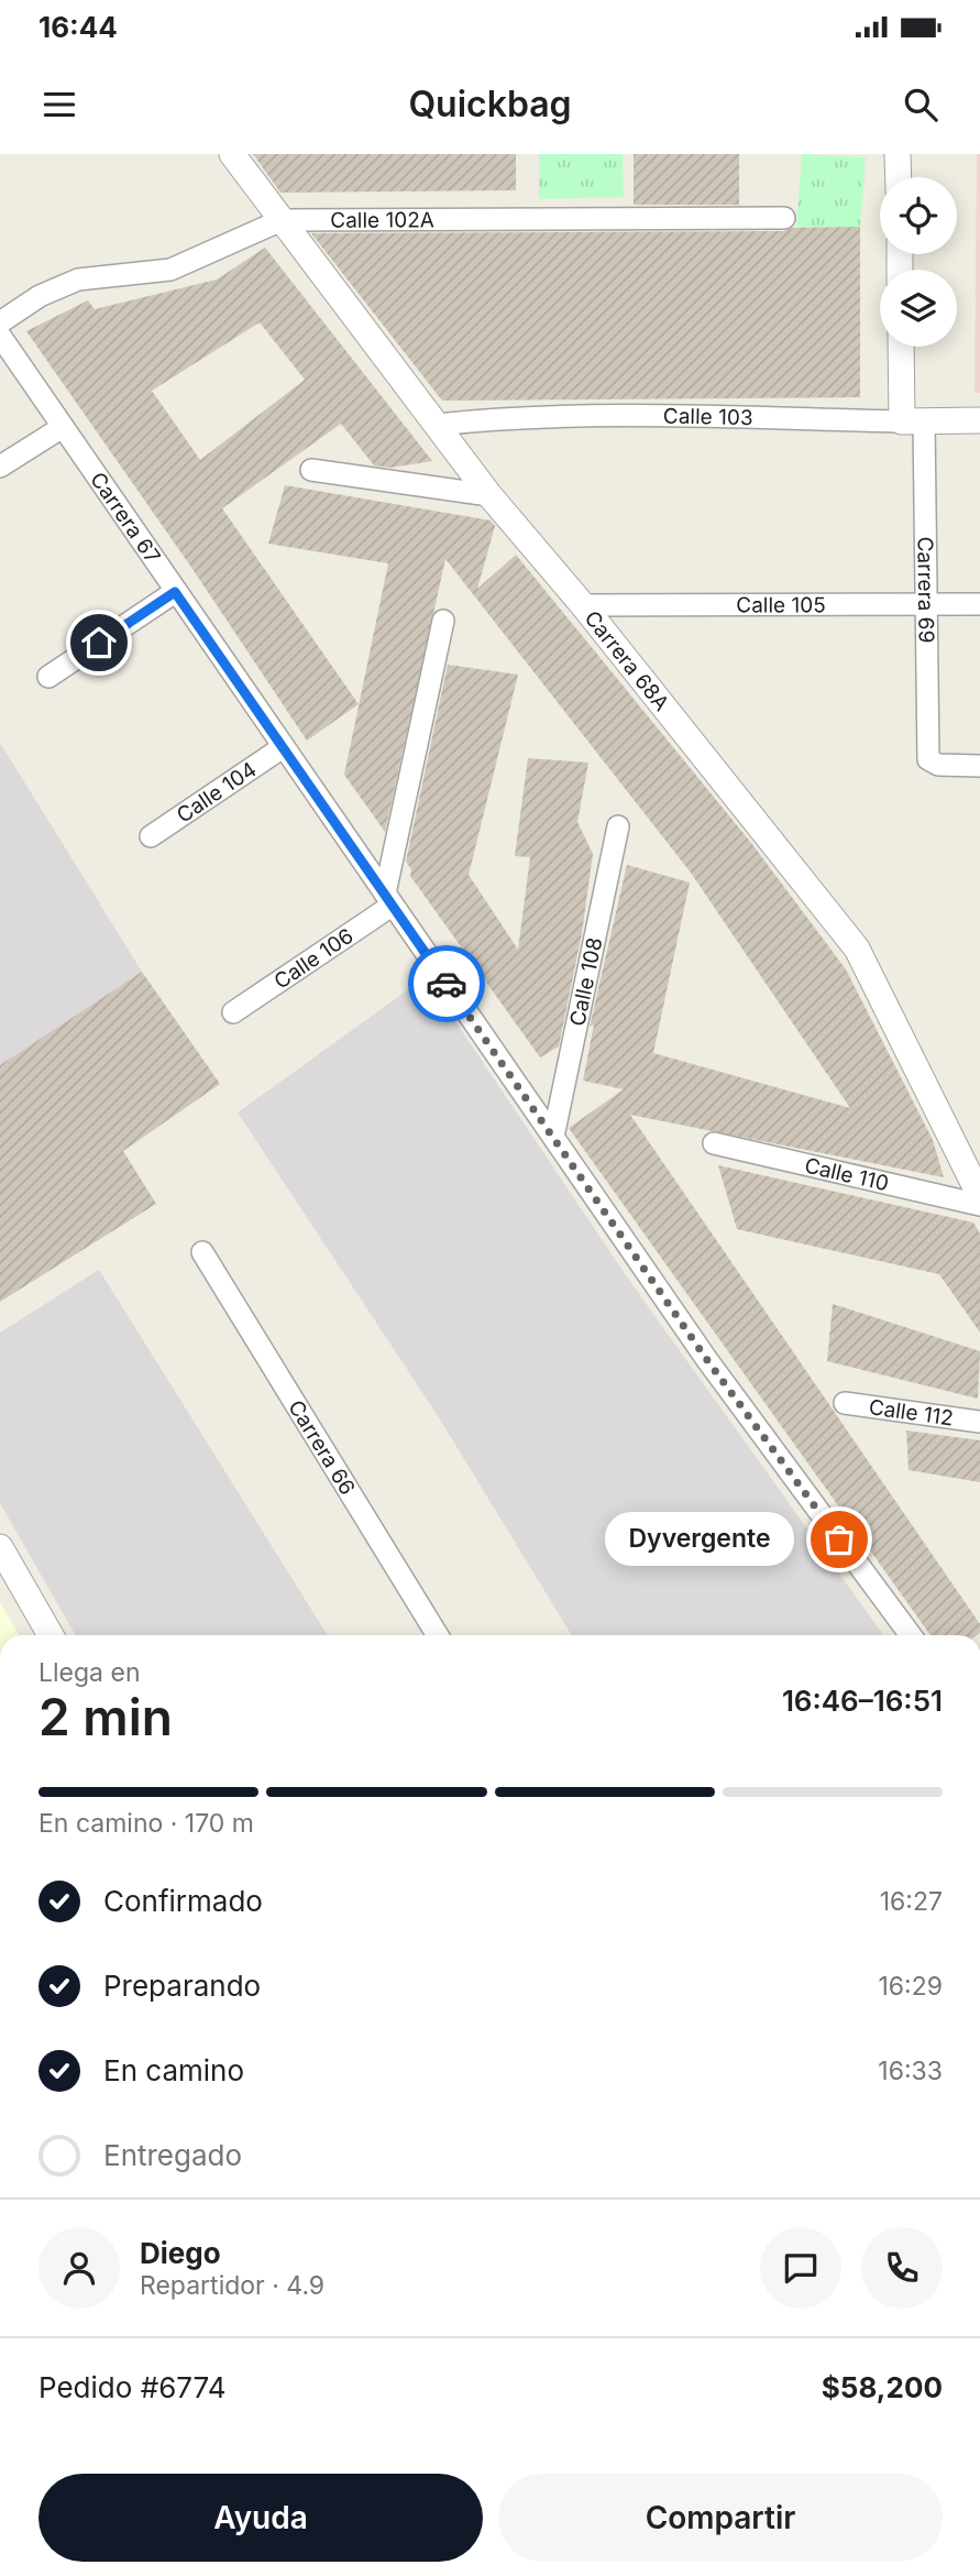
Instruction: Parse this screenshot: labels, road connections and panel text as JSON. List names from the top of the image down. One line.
{"streets":{"street":["Calle 102A","Calle 103","Carrera 67","Carrera 69","Calle 105","Carrera 68A","Calle 104","Calle 106","Calle 108","Calle 110","Calle 112","Carrera 66"]},"crossings":[["Calle 102A","Carrera 68A"],["Calle 103","Carrera 69"],["Calle 103","Carrera 68A"],["Carrera 67","Calle 104"],["Carrera 67","Calle 106"],["Carrera 67","Calle 108"],["Carrera 69","Calle 105"],["Calle 105","Carrera 68A"]],"places":["Dyvergente"],"page":{"status":"16:44","header":"Quickbag","bubble":"Dyvergente","heading":["2 min","Llega en","16:46–16:51"],"panel":["Diego","Repartidor · 4.9","Pedido #6774","$58,200"],"bar":"En camino · 170 m","list":[["Confirmado","16:27"],["Preparando","16:29"],["En camino","16:33"],"Entregado"],"buttons":["Ayuda","Compartir"]}}
